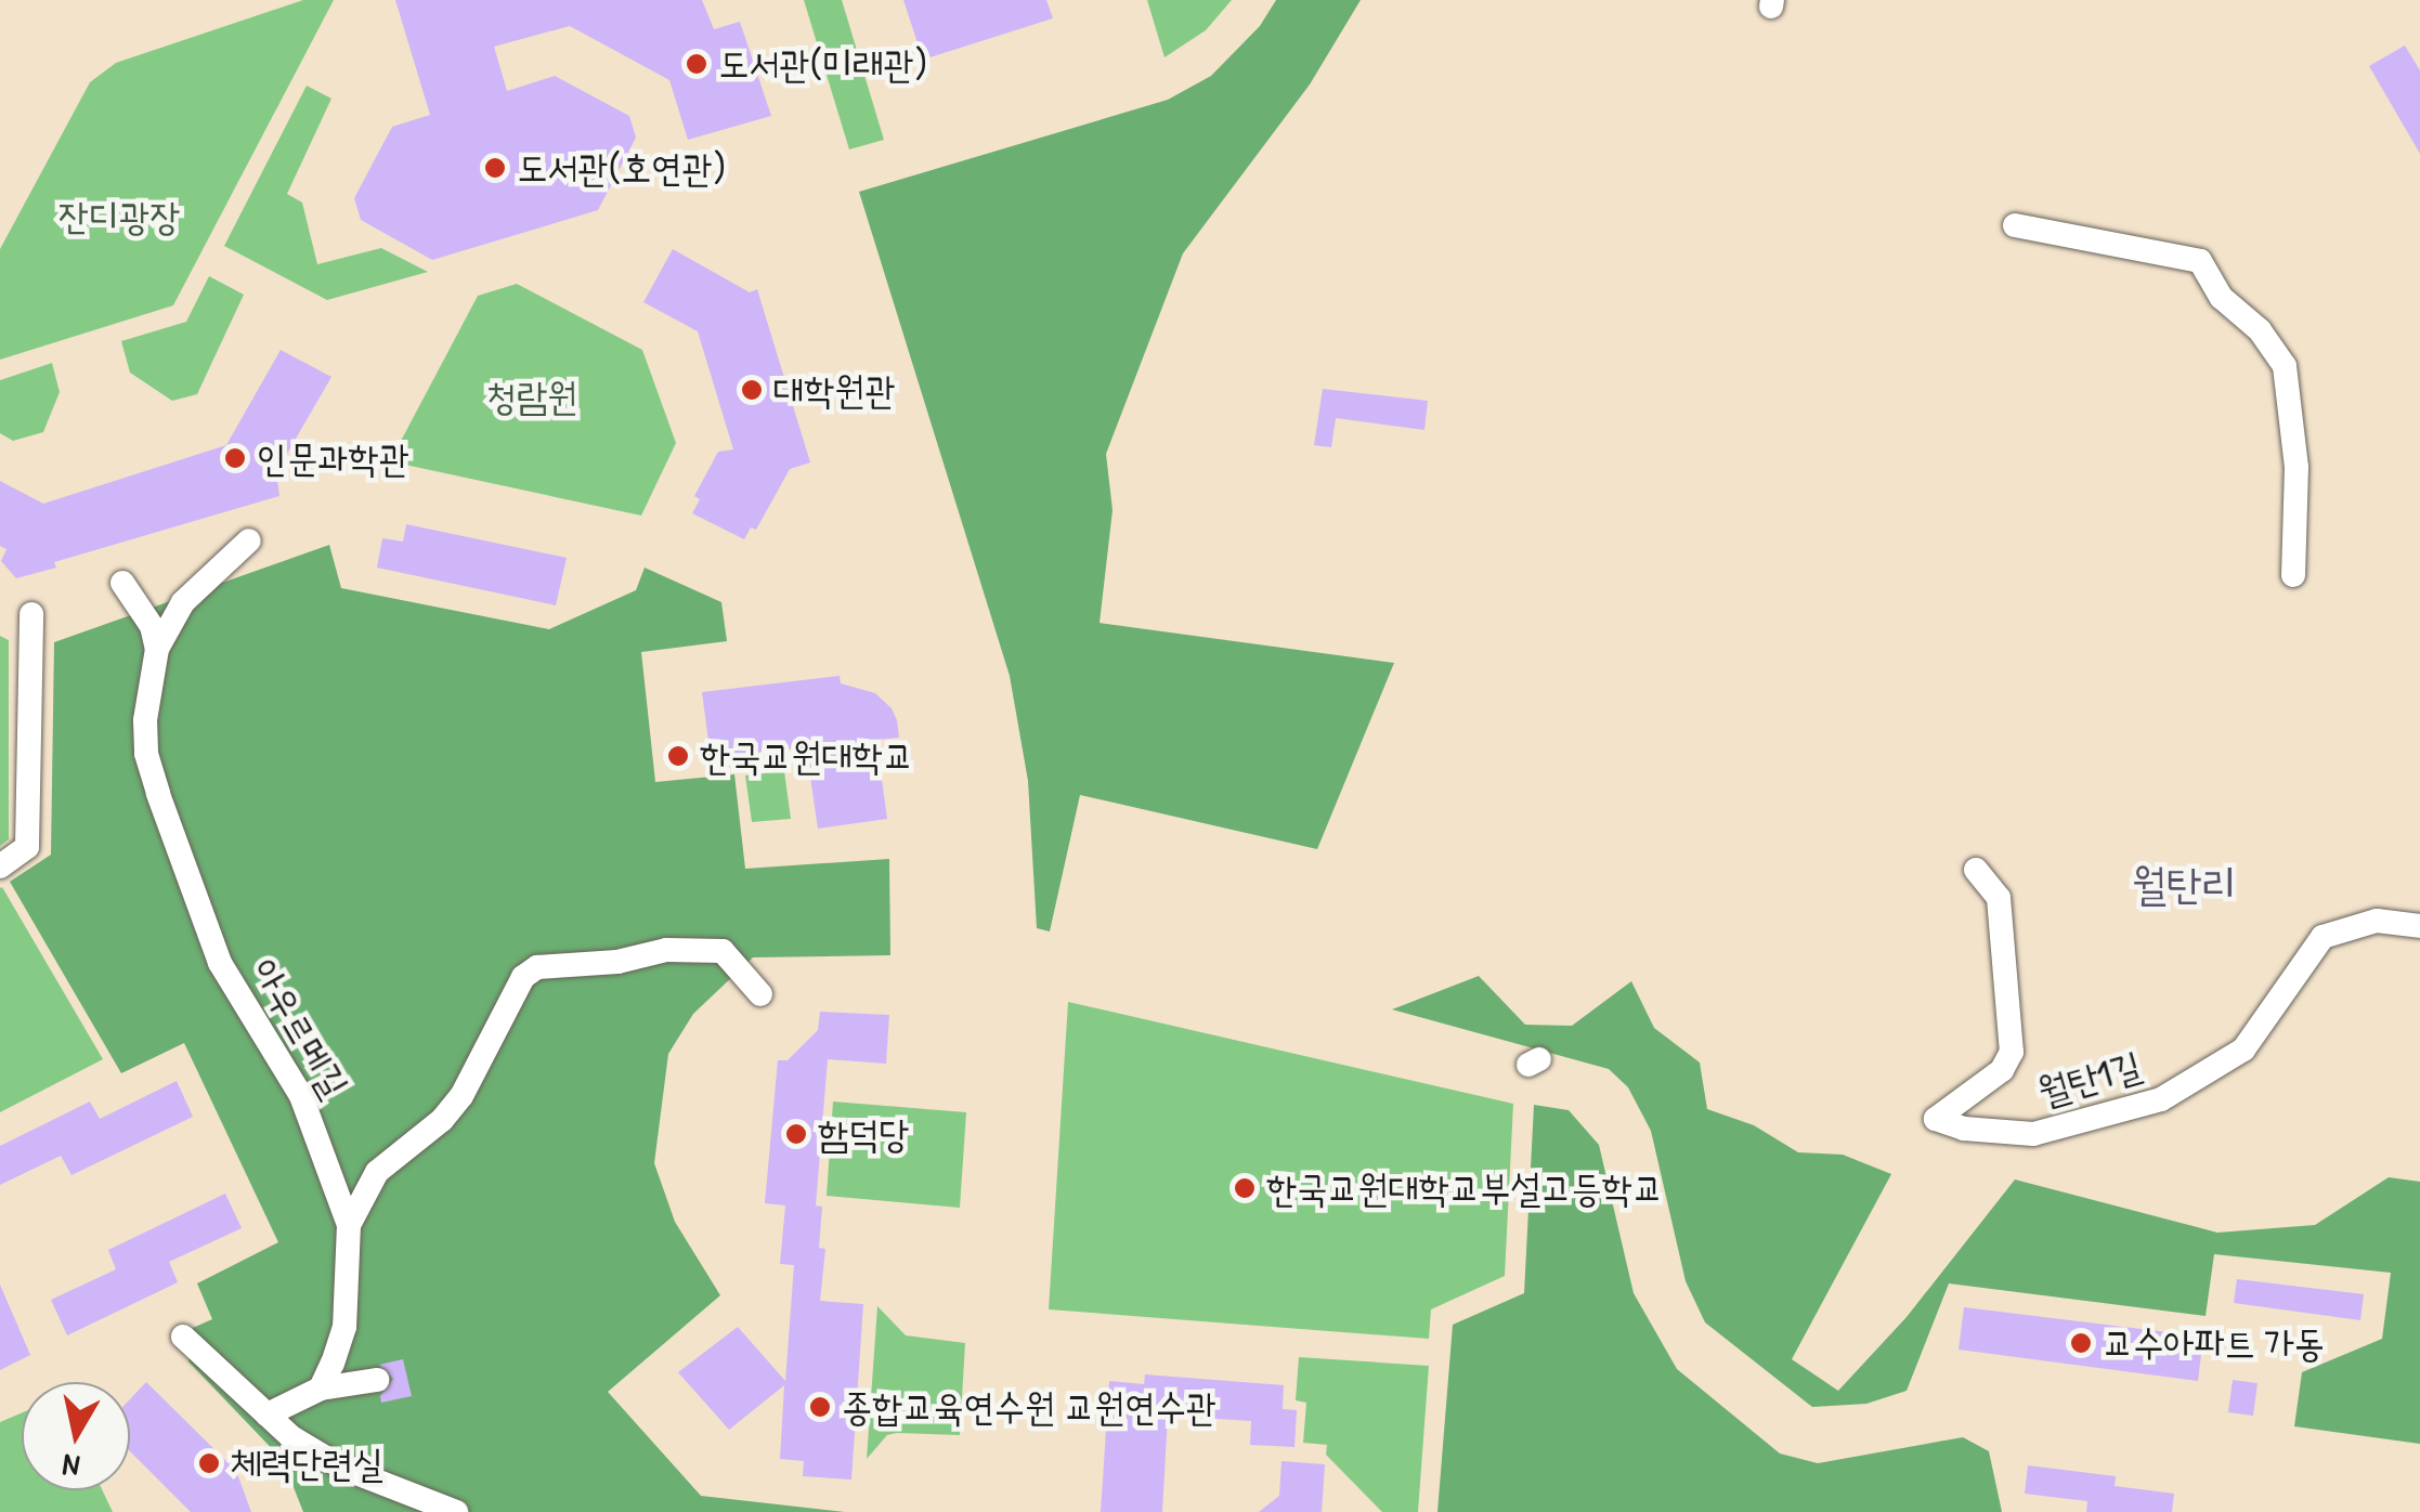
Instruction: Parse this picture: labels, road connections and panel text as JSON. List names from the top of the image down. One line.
{"streets":{"street":["아우르메길","월탄1길"]},"districts":["월탄리"],"parks":["잔디광장","청람원"],"places":["도서관(미래관)","도서관(호연관)","대학원관","인문과학관","한국교원대학교","함덕당","한국교원대학교부설고등학교","교수아파트 가동","종합교육연수원 교원연수관","체력단련실"],"north":"bottom"}
